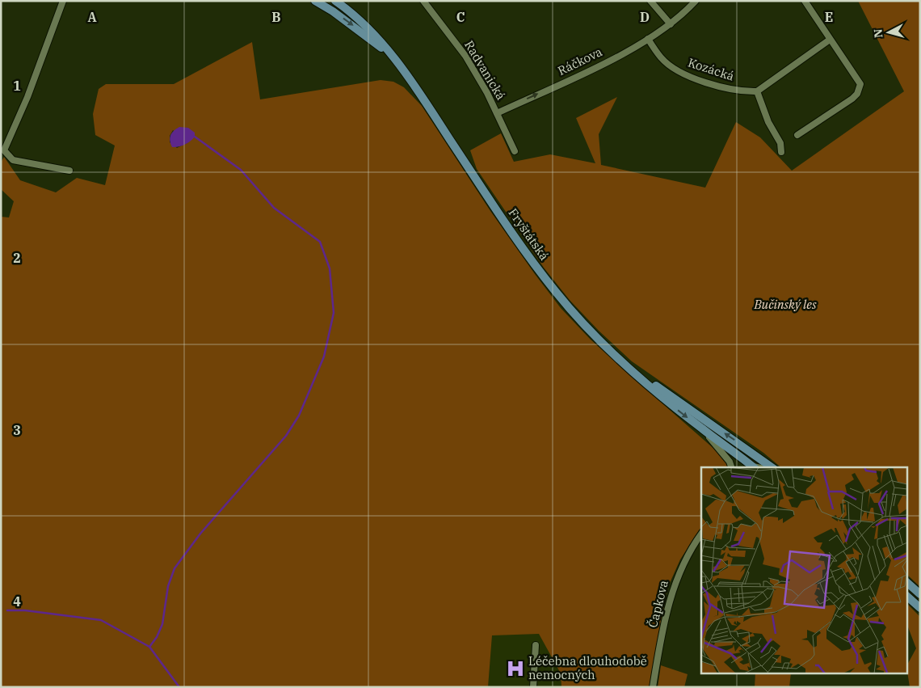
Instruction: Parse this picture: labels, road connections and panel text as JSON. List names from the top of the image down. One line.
{"streets":{"main road":["Fryštátská"],"street":["Ráčkova","Kozácká","Radvanická","Čapkova"]},"crossings":[["Ráčkova","Kozácká"],["Ráčkova","Radvanická"]],"one_way":["Ráčkova"],"parks":["Bučinský les"],"places":{"hospital":["Léčebna dlouhodobě nemocných"]},"north":"left","grid":{"columns":["A","B","C","D","E"],"rows":["1","2","3","4"]}}
